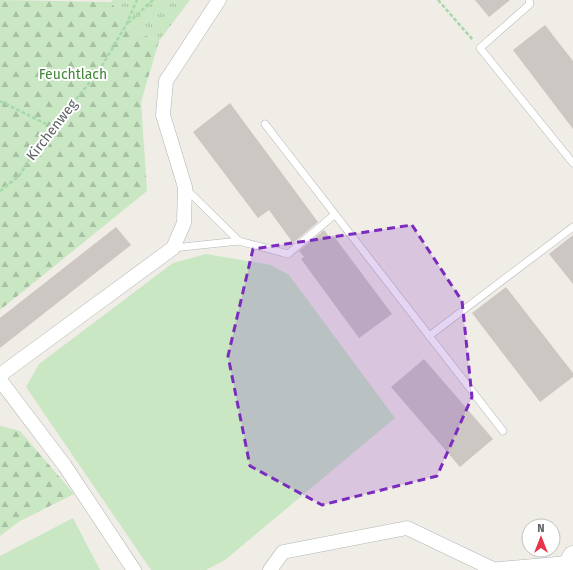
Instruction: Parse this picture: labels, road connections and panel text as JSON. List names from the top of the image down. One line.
{"streets":{"path":["Kirchenweg"]},"parks":["Feuchtlach"],"north":"top"}
